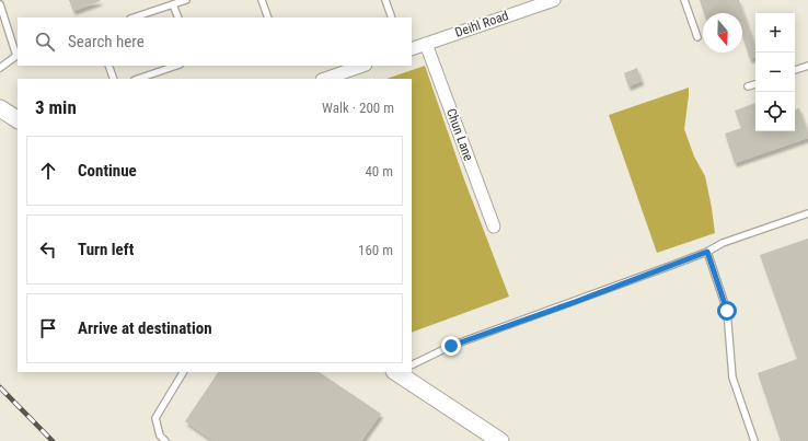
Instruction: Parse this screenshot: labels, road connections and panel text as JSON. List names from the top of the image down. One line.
{"streets":{"street":["Deihl Road","Chun Lane"]},"crossings":[["Deihl Road","Chun Lane"]],"north":"bottom","page":{"map_buttons":["+","−"],"search":"Search here","heading":["3 min","Walk · 200 m"],"list":[["Continue","40 m"],["Turn left","160 m"],"Arrive at destination"]}}
